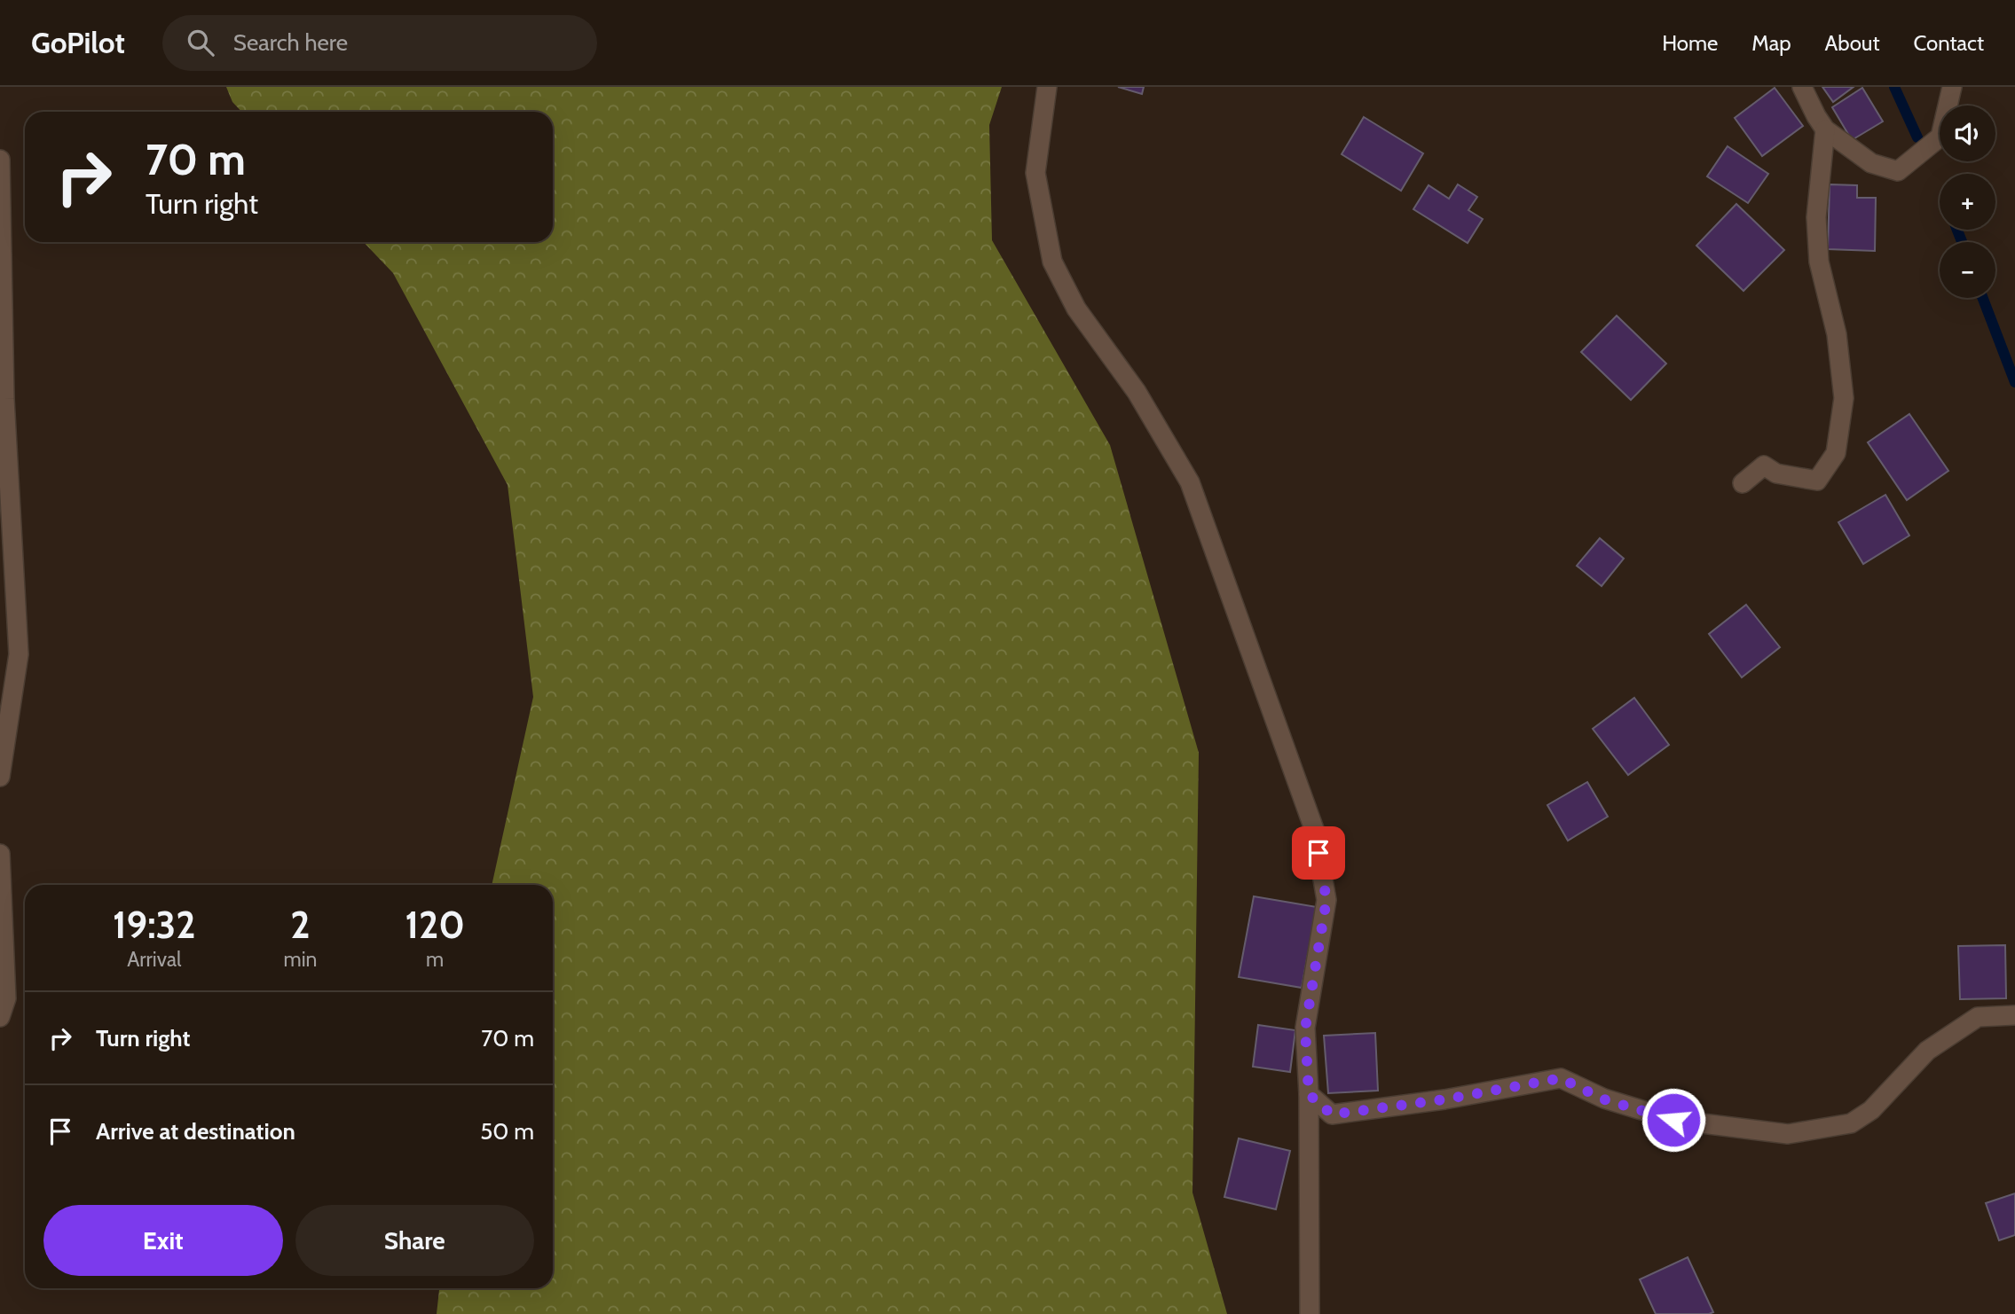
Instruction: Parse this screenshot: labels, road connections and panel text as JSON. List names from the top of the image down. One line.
{"page":{"header":"GoPilot","search":"Search here","nav":["Home","Map","About","Contact"],"map_buttons":["+","−"],"turn":["70 m","Turn right"],"eta":["19:32","Arrival","2","min","120","m"],"list":[{"name":"Turn right","value":"70 m"},{"name":"Arrive at destination","value":"50 m"}],"buttons":["Exit","Share"]}}
